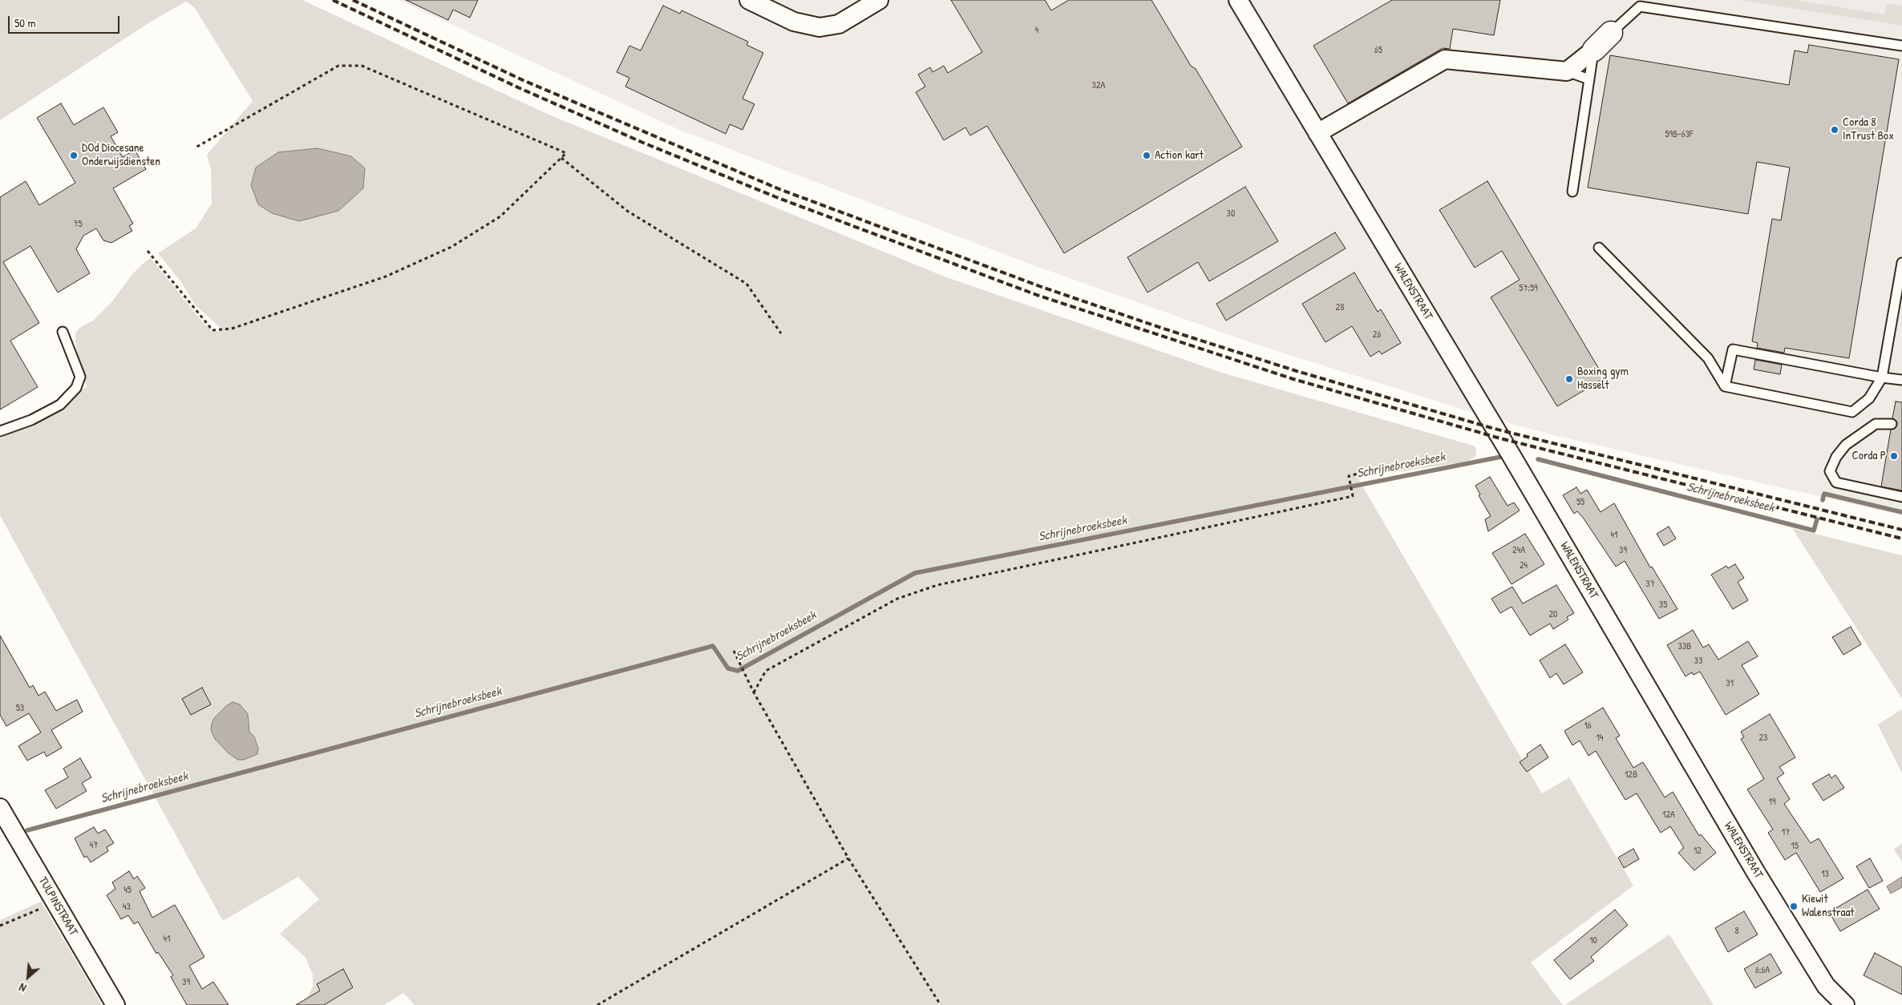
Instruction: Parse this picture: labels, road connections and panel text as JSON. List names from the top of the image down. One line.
{"streets":{"street":["WALENSTRAAT","TULPINSTRAAT"]},"water":["Schrijnebroeksbeek"],"places":["Corda 8 InTrust Box","DOd Diocesane Onderwijsdiensten","Action kart","Boxing gym Hasselt","Corda P","Kiewit Walenstraat"],"house_numbers":["4","65","32A","59B-63F","30","75","57;59","28","26","55","41","24A","39","24","37","35","20","33B","33","31","53","16","14","23","12B","19","12A","17","47","15","12","13","45","43","8","41","10","6;6A","39"],"scale_bar":"50 m","north":"bottom left"}
